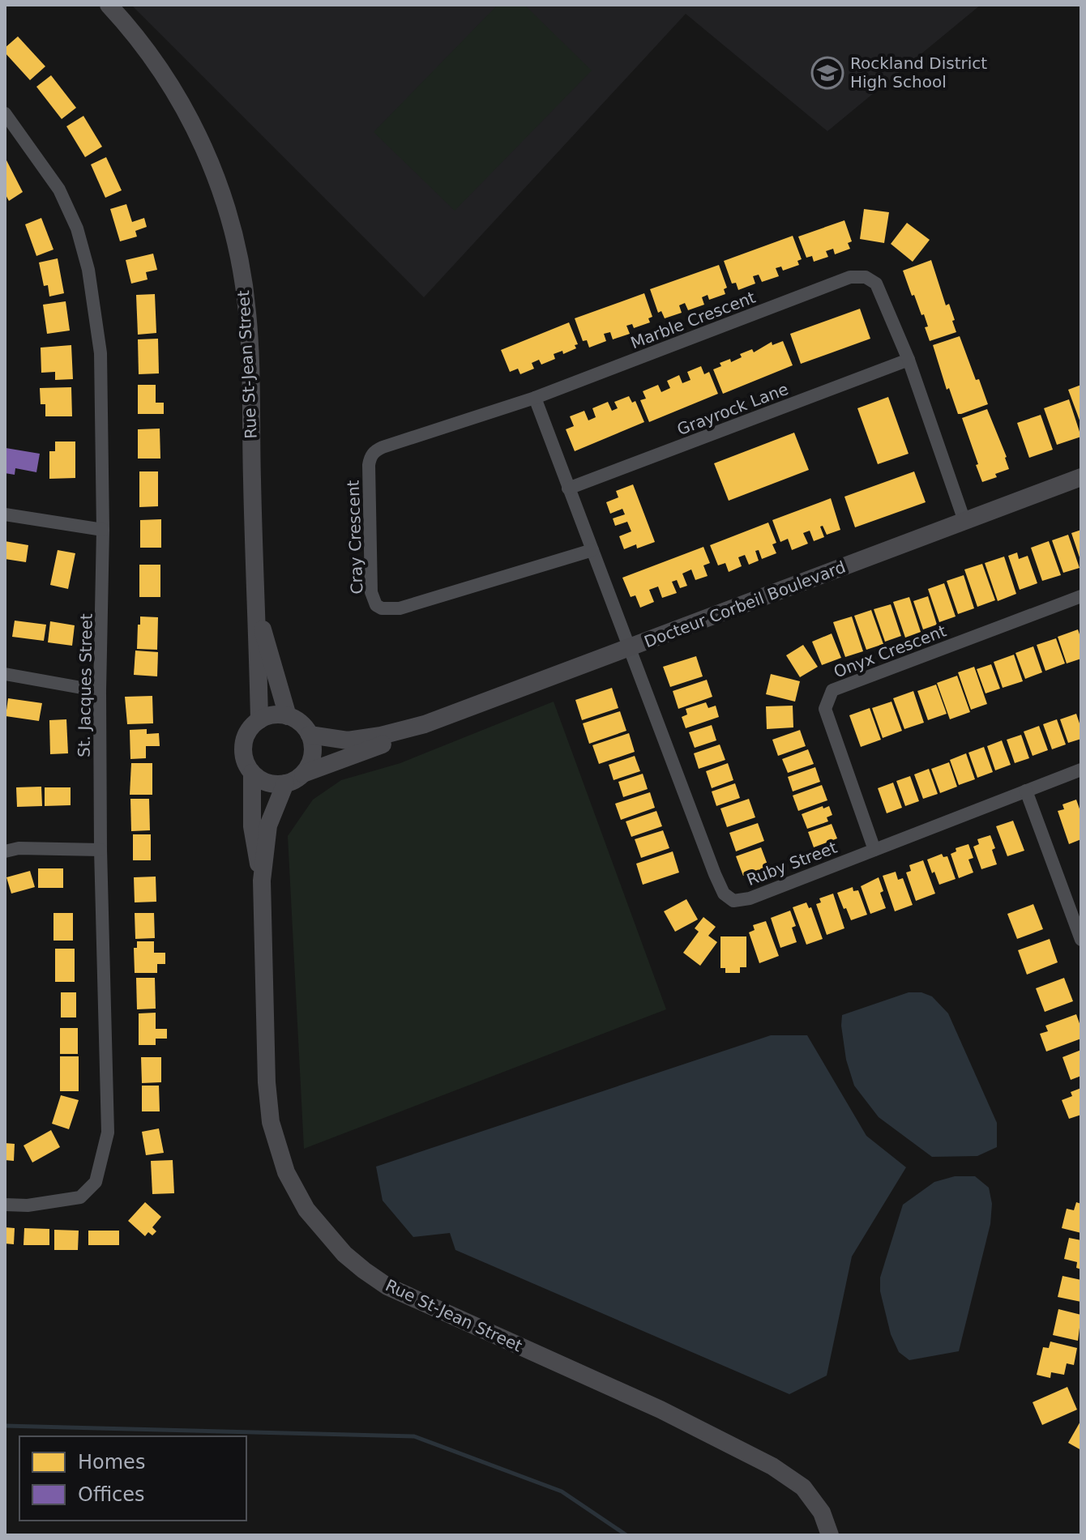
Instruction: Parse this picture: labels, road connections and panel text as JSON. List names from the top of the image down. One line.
{"streets":{"main road":["Rue St-Jean Street","Docteur Corbeil Boulevard"],"street":["Marble Crescent","Grayrock Lane","Cray Crescent","Onyx Crescent","St. Jacques Street","Ruby Street"]},"crossings":[["Marble Crescent","Grayrock Lane"],["Marble Crescent","Cray Crescent"],["Marble Crescent","Docteur Corbeil Boulevard"],["Rue St-Jean Street","Docteur Corbeil Boulevard"],["Docteur Corbeil Boulevard","Ruby Street"],["Onyx Crescent","Ruby Street"]],"places":{"school or university":["Rockland District High School"]},"legend":["Homes","Offices"]}
